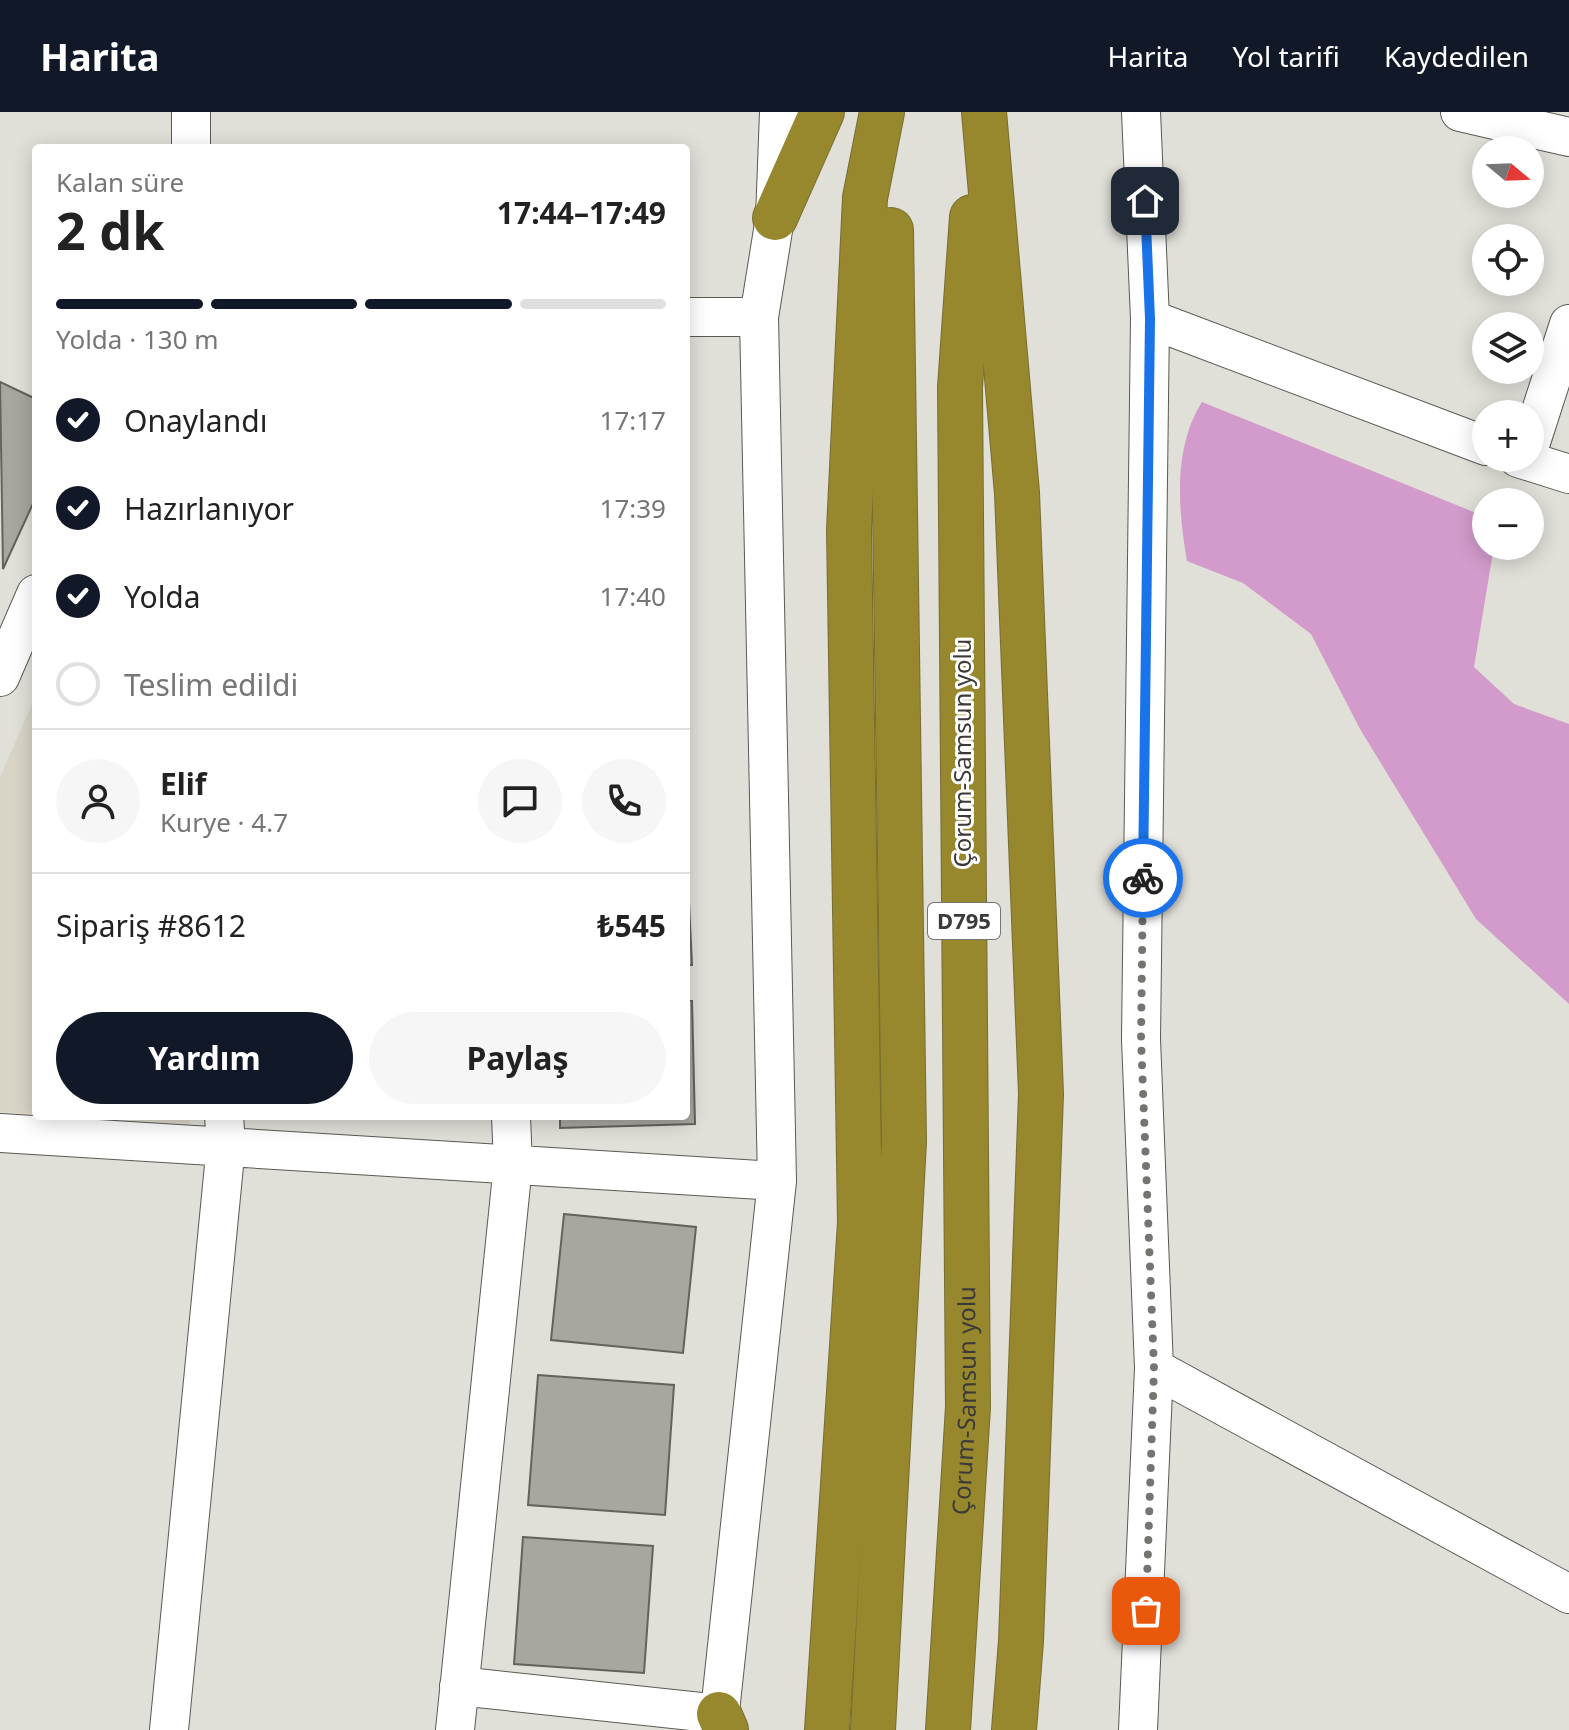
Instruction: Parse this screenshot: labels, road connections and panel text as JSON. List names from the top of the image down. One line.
{"streets":{"highway":["Çorum-Samsun yolu","D795"]},"north":"right","page":{"header":"Harita","nav":["Harita","Yol tarifi","Kaydedilen"],"map_buttons":["+","−"],"heading":["2 dk","Kalan süre","17:44–17:49"],"panel":["Elif","Kurye · 4.7","Sipariş #8612","₺545"],"bar":"Yolda · 130 m","list":[["Onaylandı","17:17"],["Hazırlanıyor","17:39"],["Yolda","17:40"],"Teslim edildi"],"buttons":["Yardım","Paylaş"]}}
